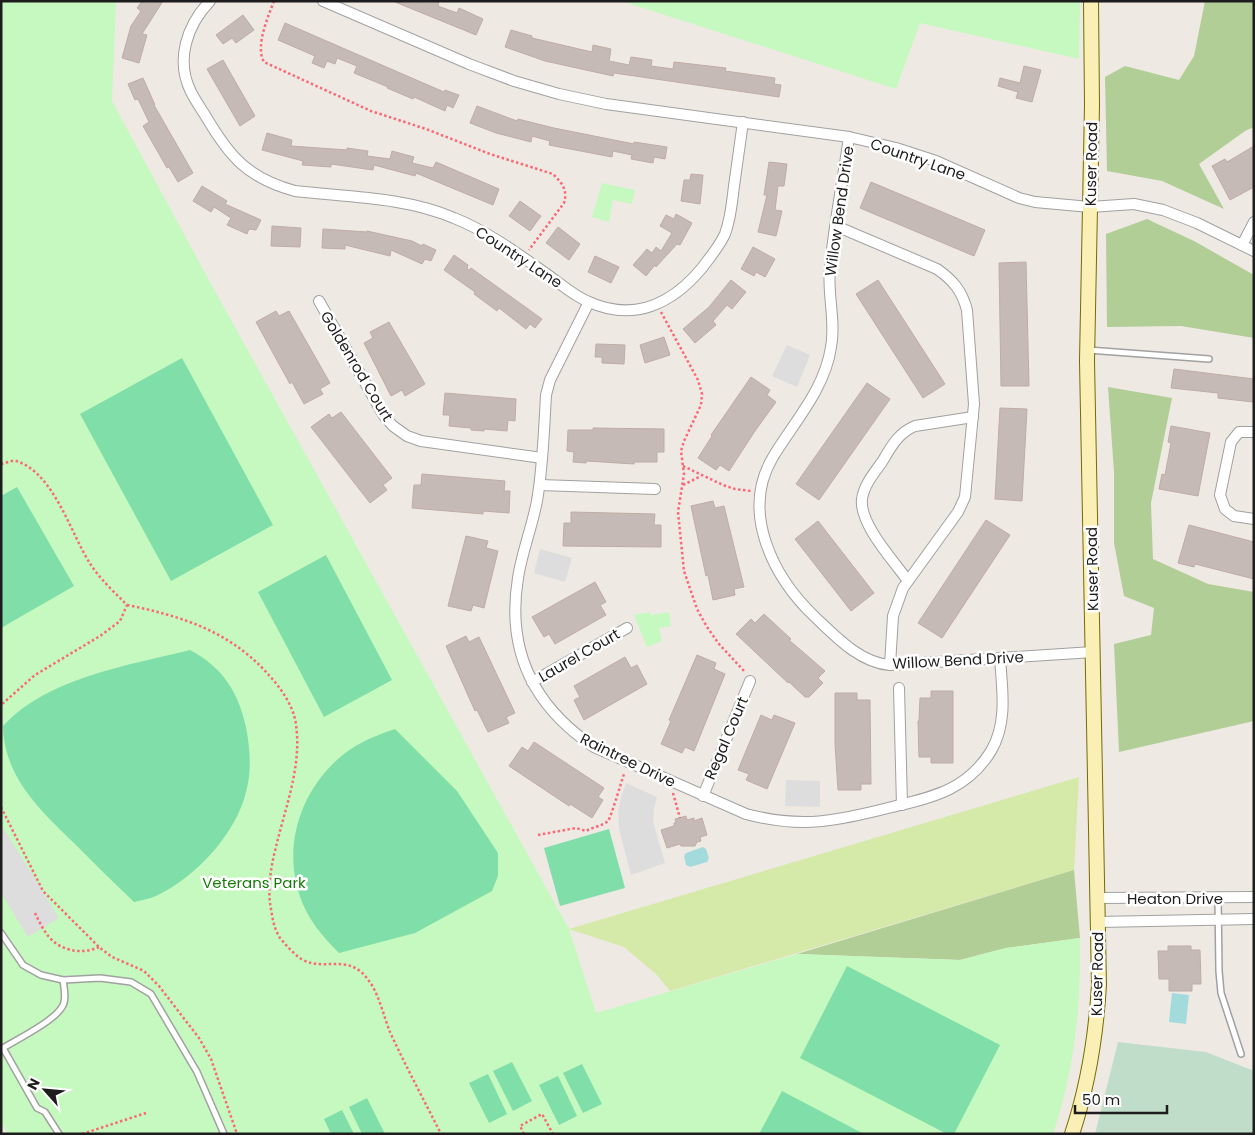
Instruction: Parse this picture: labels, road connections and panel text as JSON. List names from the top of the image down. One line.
{"streets":{"street":["Country Lane","Kuser Road","Willow Bend Drive","Goldenrod Court","Laurel Court","Regal Court","Raintree Drive","Heaton Drive"]},"crossings":[["Country Lane","Kuser Road"],["Country Lane","Willow Bend Drive"],["Country Lane","Raintree Drive"],["Kuser Road","Willow Bend Drive"],["Kuser Road","Heaton Drive"],["Willow Bend Drive","Raintree Drive"],["Goldenrod Court","Raintree Drive"],["Laurel Court","Raintree Drive"],["Regal Court","Raintree Drive"]],"parks":["Veterans Park"],"scale_bar":"50 m","north":"top left"}
